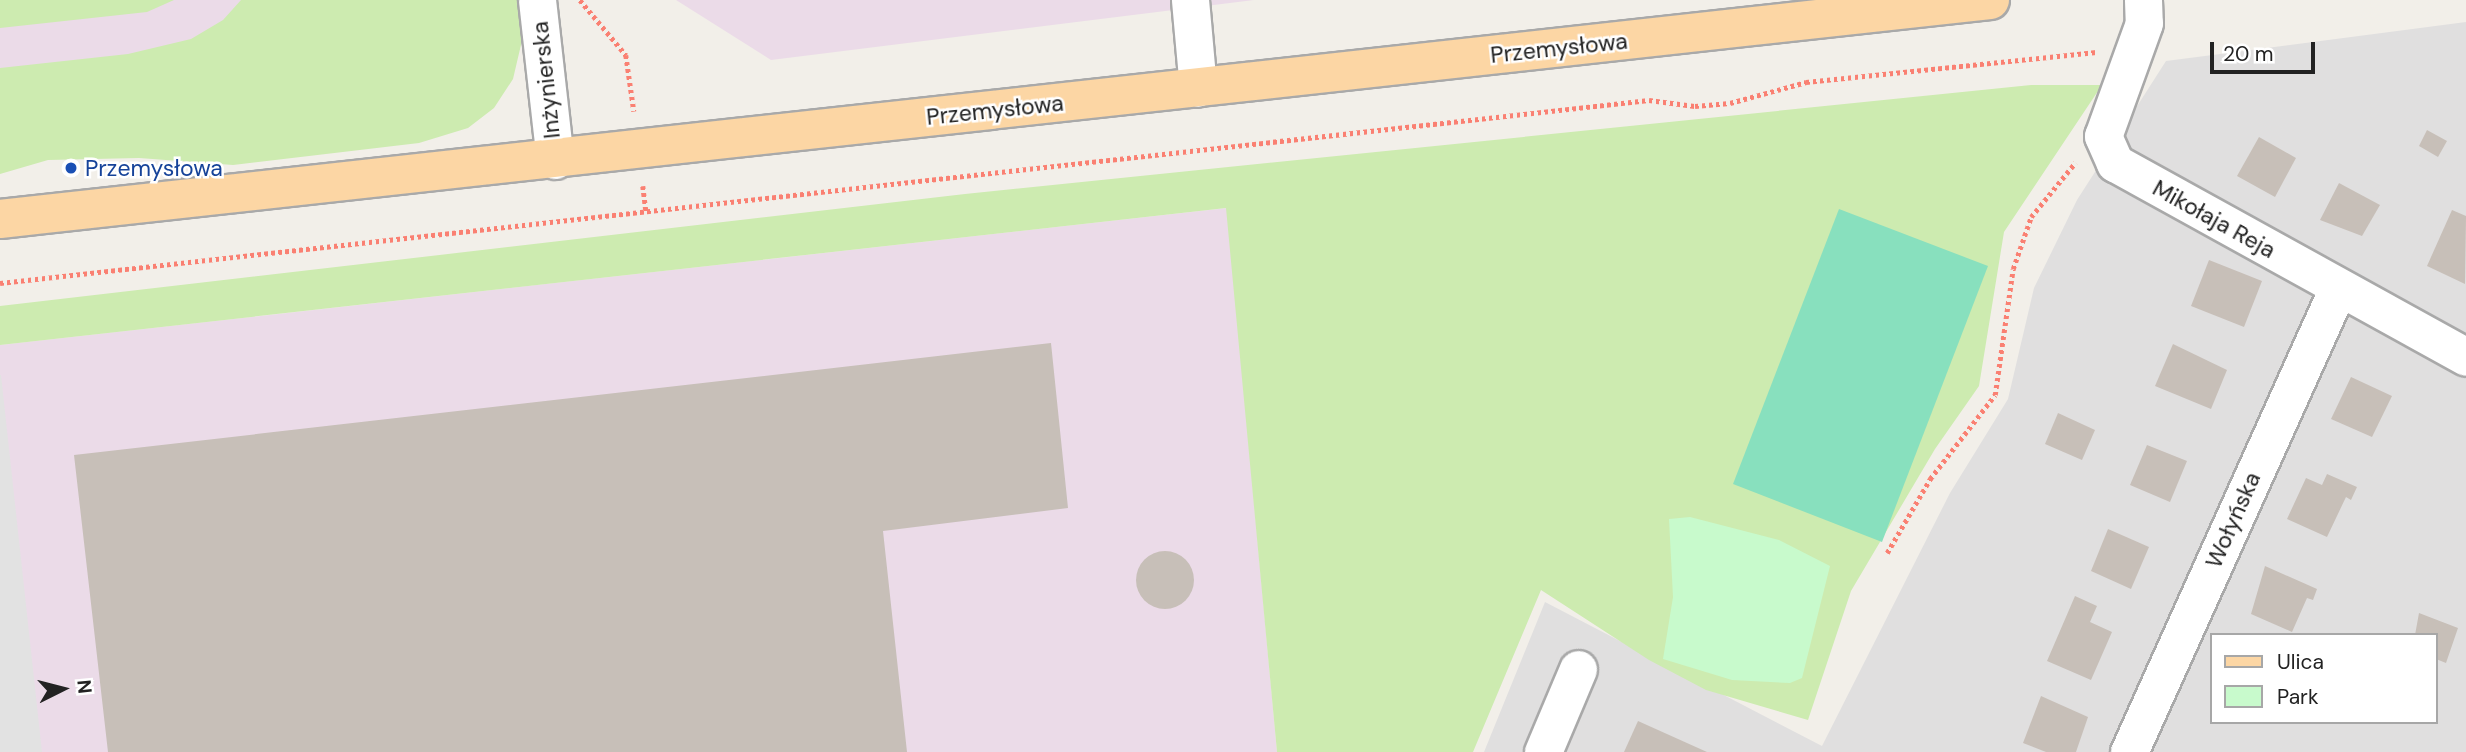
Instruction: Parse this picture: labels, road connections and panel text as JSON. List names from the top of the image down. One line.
{"streets":{"main road":["Przemysłowa"],"street":["Inżynierska","Mikołaja Reja","Wołyńska"]},"crossings":[["Przemysłowa","Inżynierska"],["Mikołaja Reja","Wołyńska"]],"places":["Przemysłowa"],"legend":["Ulica","Park"],"scale_bar":"20 m","north":"right"}
